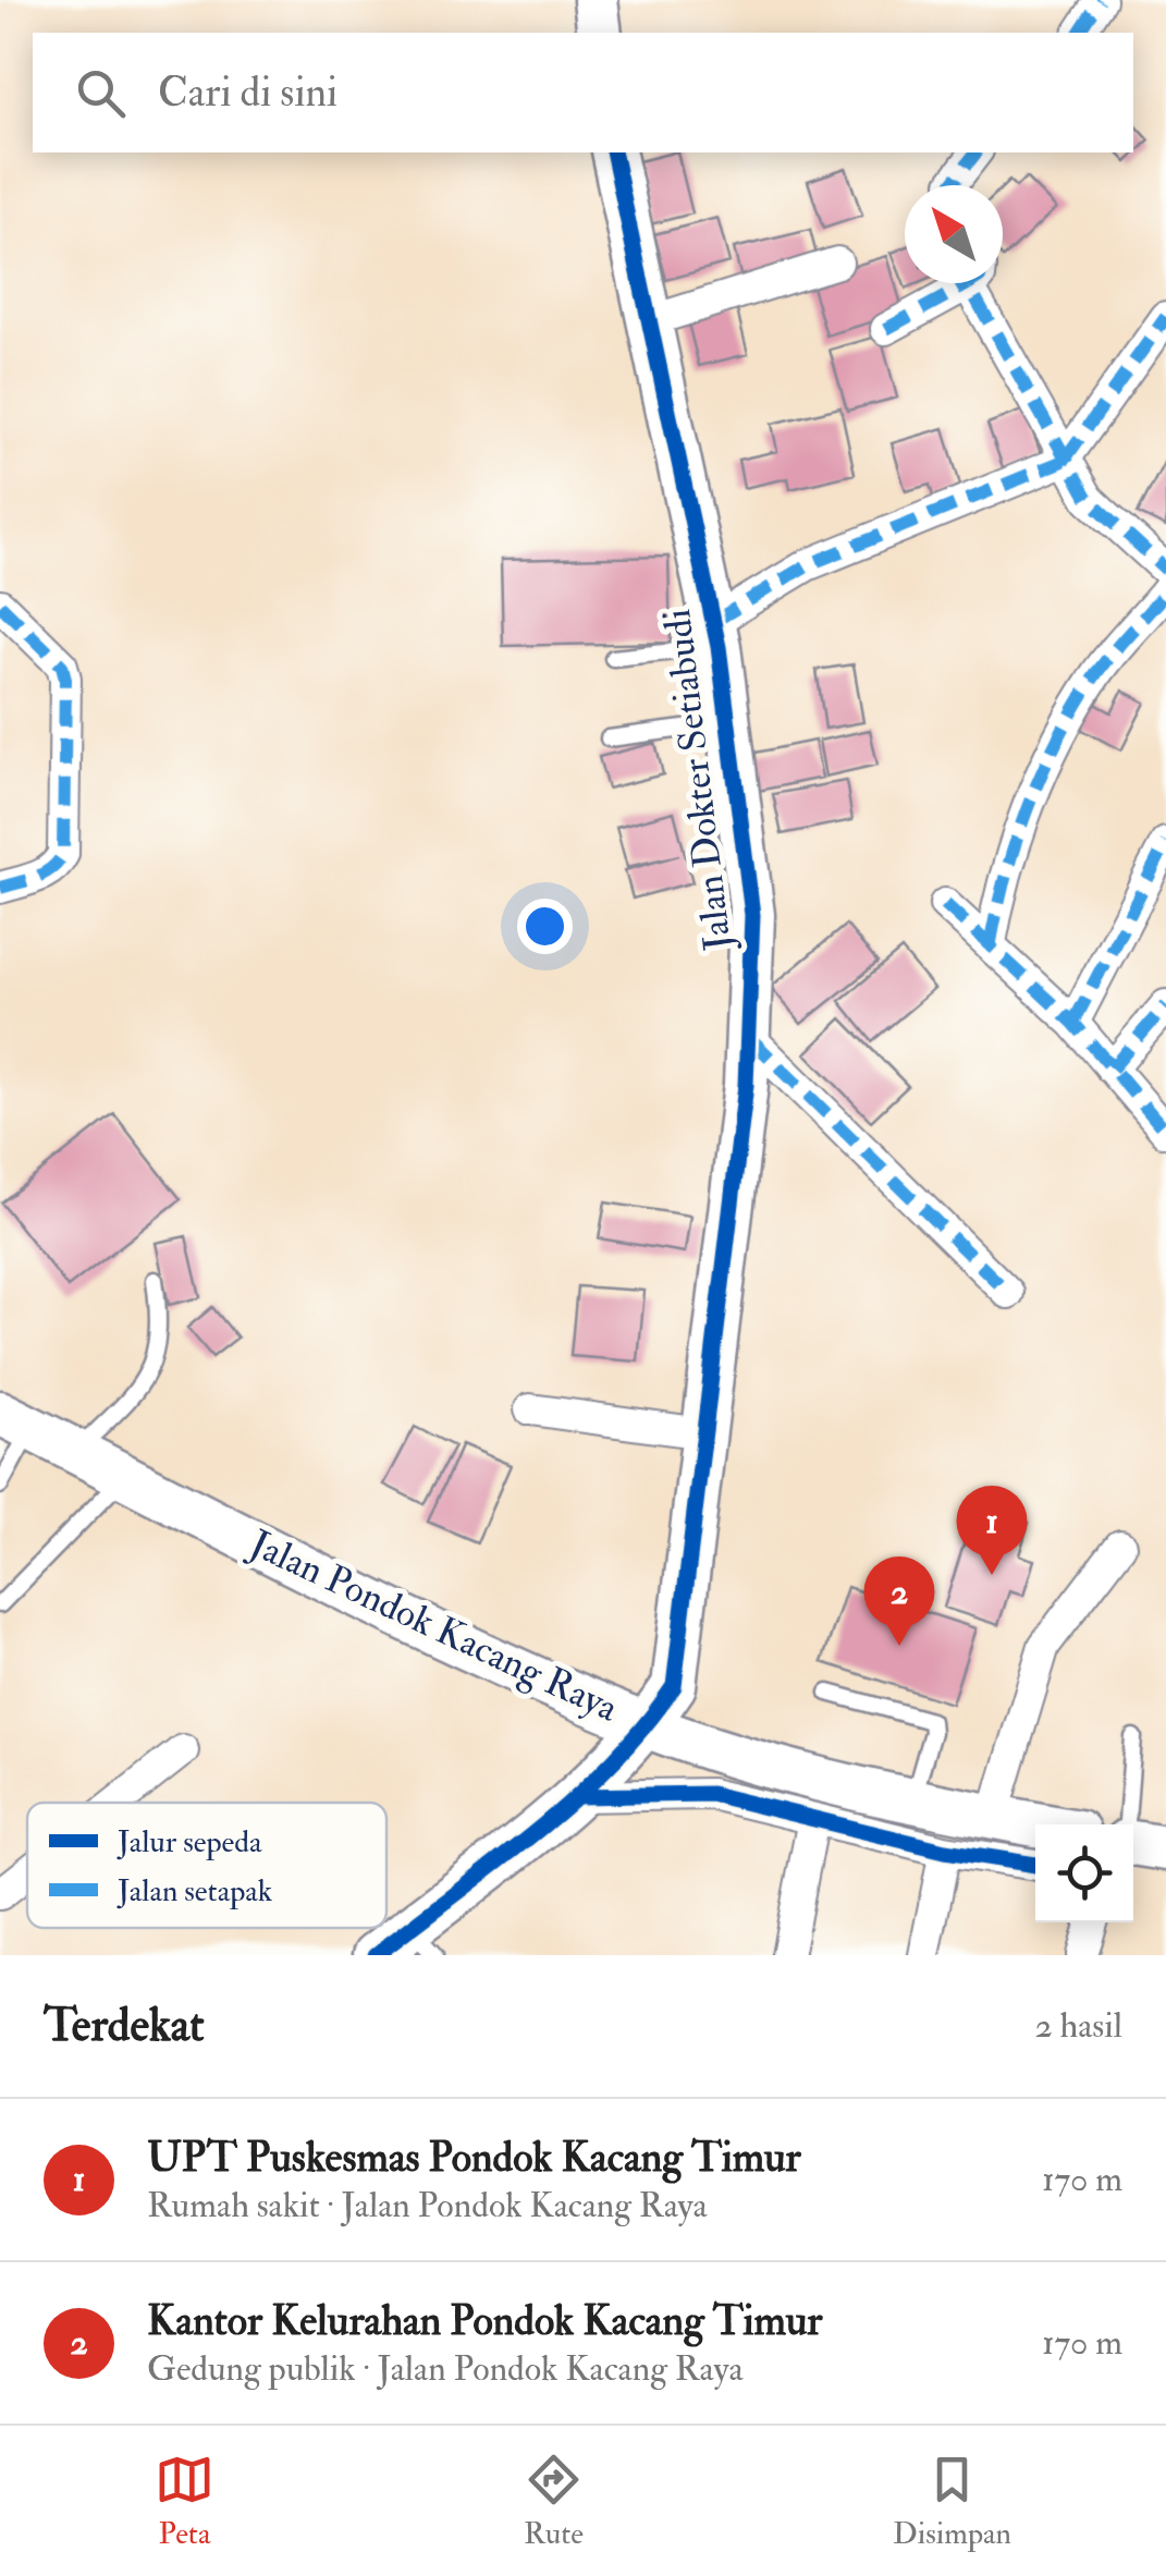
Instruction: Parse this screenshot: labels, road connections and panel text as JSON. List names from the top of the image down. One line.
{"streets":{"street":["Jalan Dokter Setiabudi","Jalan Pondok Kacang Raya"]},"crossings":[["Jalan Dokter Setiabudi","Jalan Pondok Kacang Raya"]],"legend":["Jalur sepeda","Jalan setapak"],"north":"top left","page":{"search":"Cari di sini","pins":["1","2"],"heading":["Terdekat","2 hasil"],"list":[{"mark":"1","name":"UPT Puskesmas Pondok Kacang Timur","note":"Rumah sakit · Jalan Pondok Kacang Raya","value":"170 m"},{"mark":"2","name":"Kantor Kelurahan Pondok Kacang Timur","note":"Gedung publik · Jalan Pondok Kacang Raya","value":"170 m"}],"nav":["Peta","Rute","Disimpan"]}}
